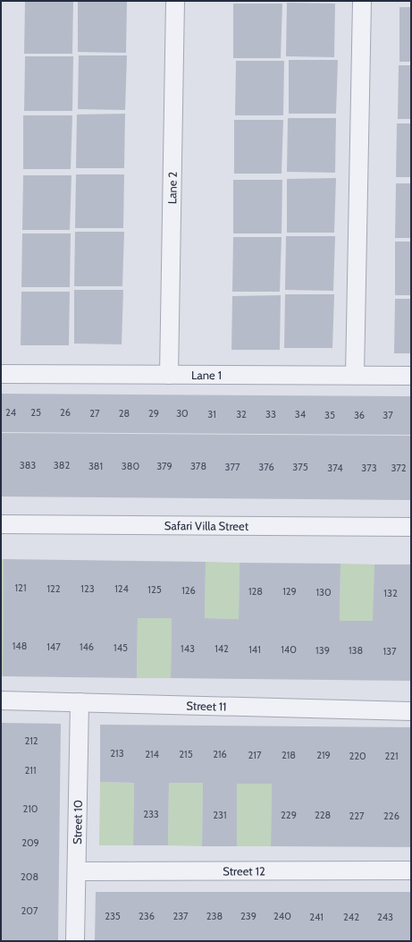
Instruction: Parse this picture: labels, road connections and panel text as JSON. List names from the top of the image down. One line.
{"streets":{"street":["Lane 2","Lane 1","Safari Villa Street","Street 11","Street 10","Street 12"]},"crossings":[["Lane 2","Lane 1"],["Street 11","Street 10"],["Street 10","Street 12"]],"house_numbers":["24","25","26","27","28","29","30","31","32","33","34","35","36","37","383","382","381","380","379","378","377","376","375","374","373","372","121","122","123","124","125","126","128","129","130","132","148","147","146","145","143","142","141","140","139","138","137","212","213","214","215","216","217","218","219","220","221","211","210","233","231","229","228","227","226","209","208","207","235","236","237","238","239","240","241","242","243"]}
